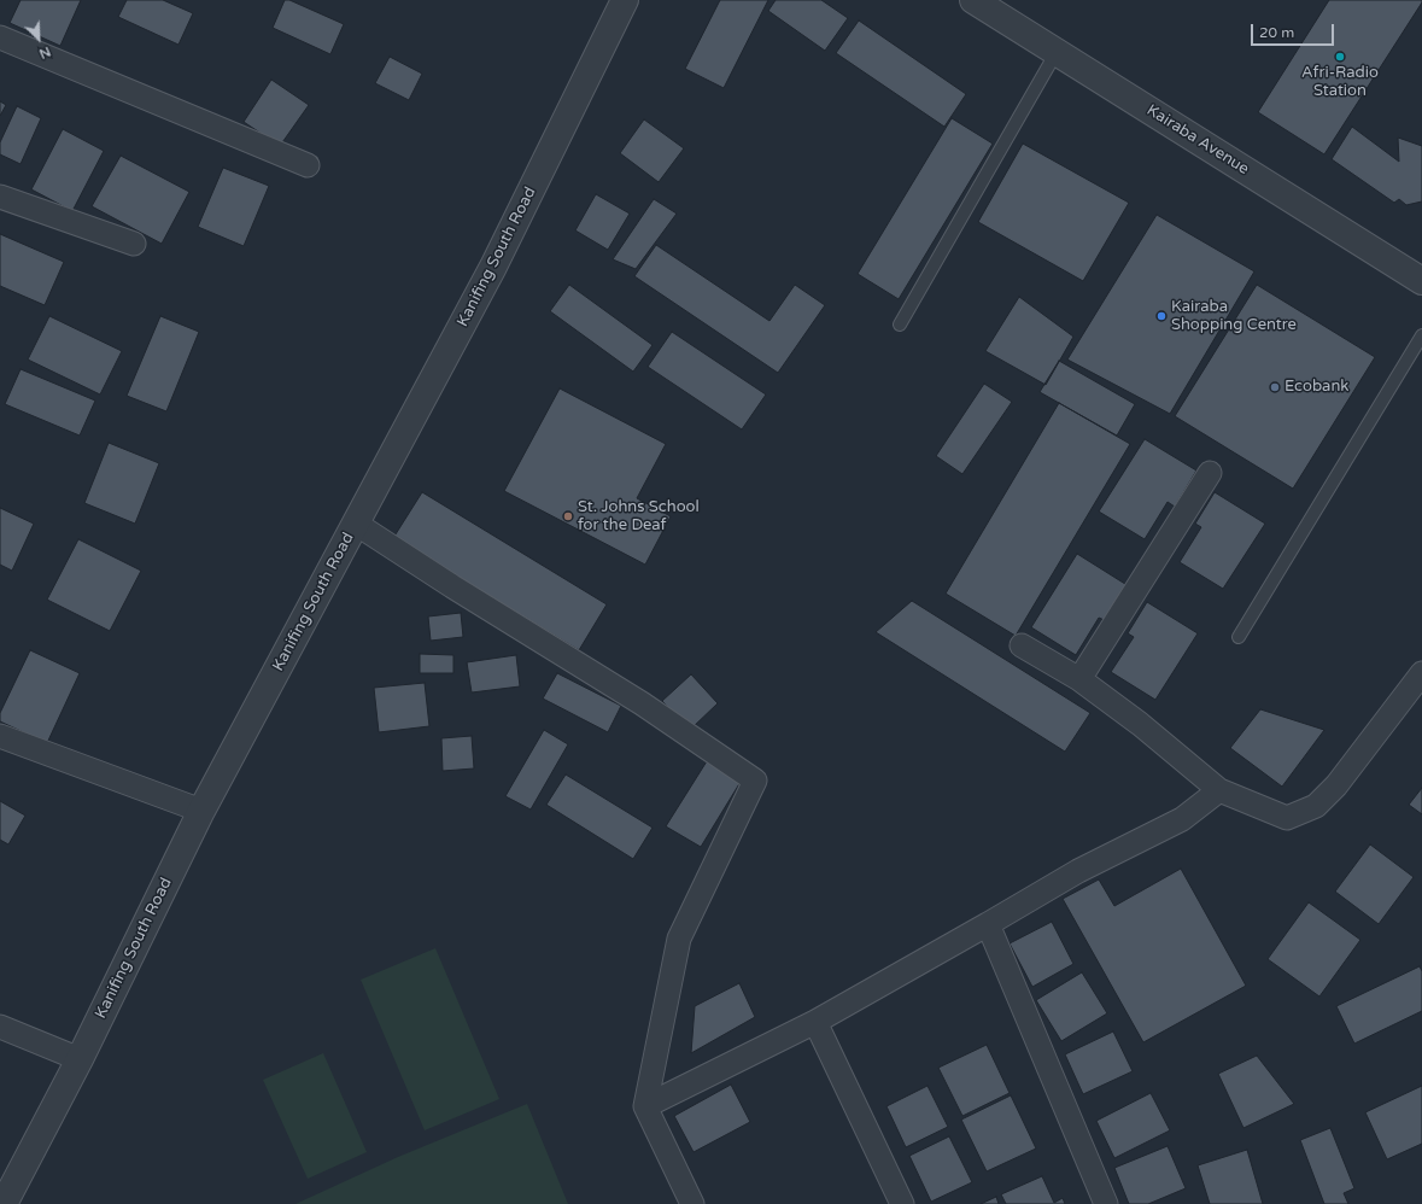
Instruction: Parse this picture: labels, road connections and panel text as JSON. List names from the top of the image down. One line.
{"streets":{"street":["Kairaba Avenue","Kanifing South Road"]},"places":["Afri-Radio Station","Kairaba Shopping Centre","Ecobank","St. Johns School for the Deaf"],"scale_bar":"20 m","north":"bottom right"}
